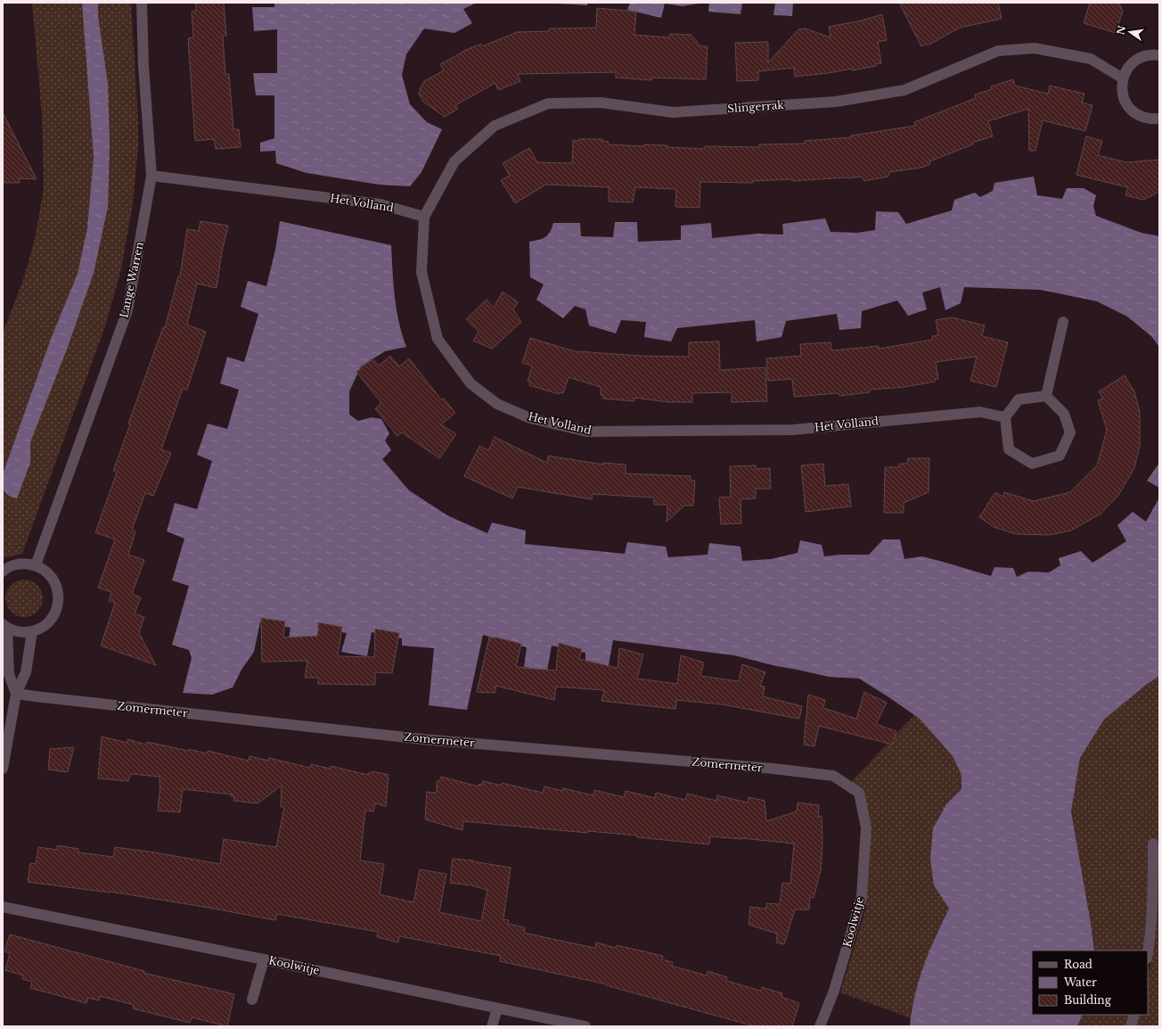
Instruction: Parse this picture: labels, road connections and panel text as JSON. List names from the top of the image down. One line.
{"streets":{"street":["Slingerrak","Het Volland","Lange Warren","Zomermeter","Koolwitje"]},"crossings":[["Slingerrak","Het Volland"],["Het Volland","Lange Warren"],["Zomermeter","Koolwitje"]],"legend":["Road","Water","Building"],"north":"left"}
